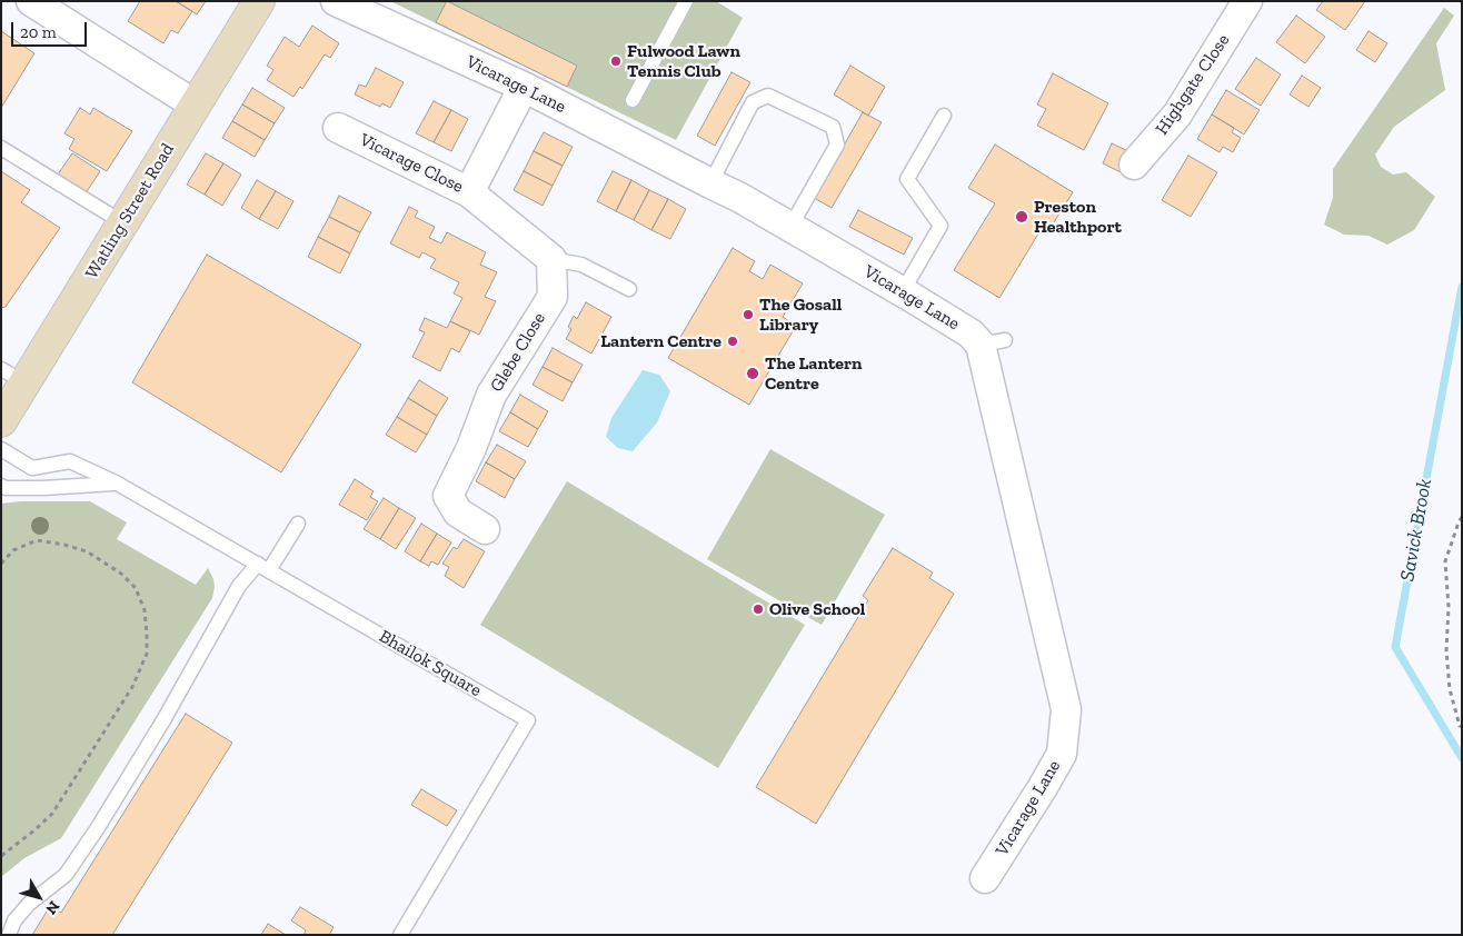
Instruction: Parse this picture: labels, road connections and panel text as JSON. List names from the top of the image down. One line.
{"streets":{"main road":["Watling Street Road"],"street":["Vicarage Lane","Highgate Close","Vicarage Close","Glebe Close"],"lane":["Bhailok Square"]},"crossings":[["Vicarage Lane","Vicarage Close"]],"water":["Savick Brook"],"places":["Fulwood Lawn Tennis Club","Preston Healthport","The Gosall Library","Lantern Centre","The Lantern Centre","Olive School"],"scale_bar":"20 m","north":"bottom right"}
